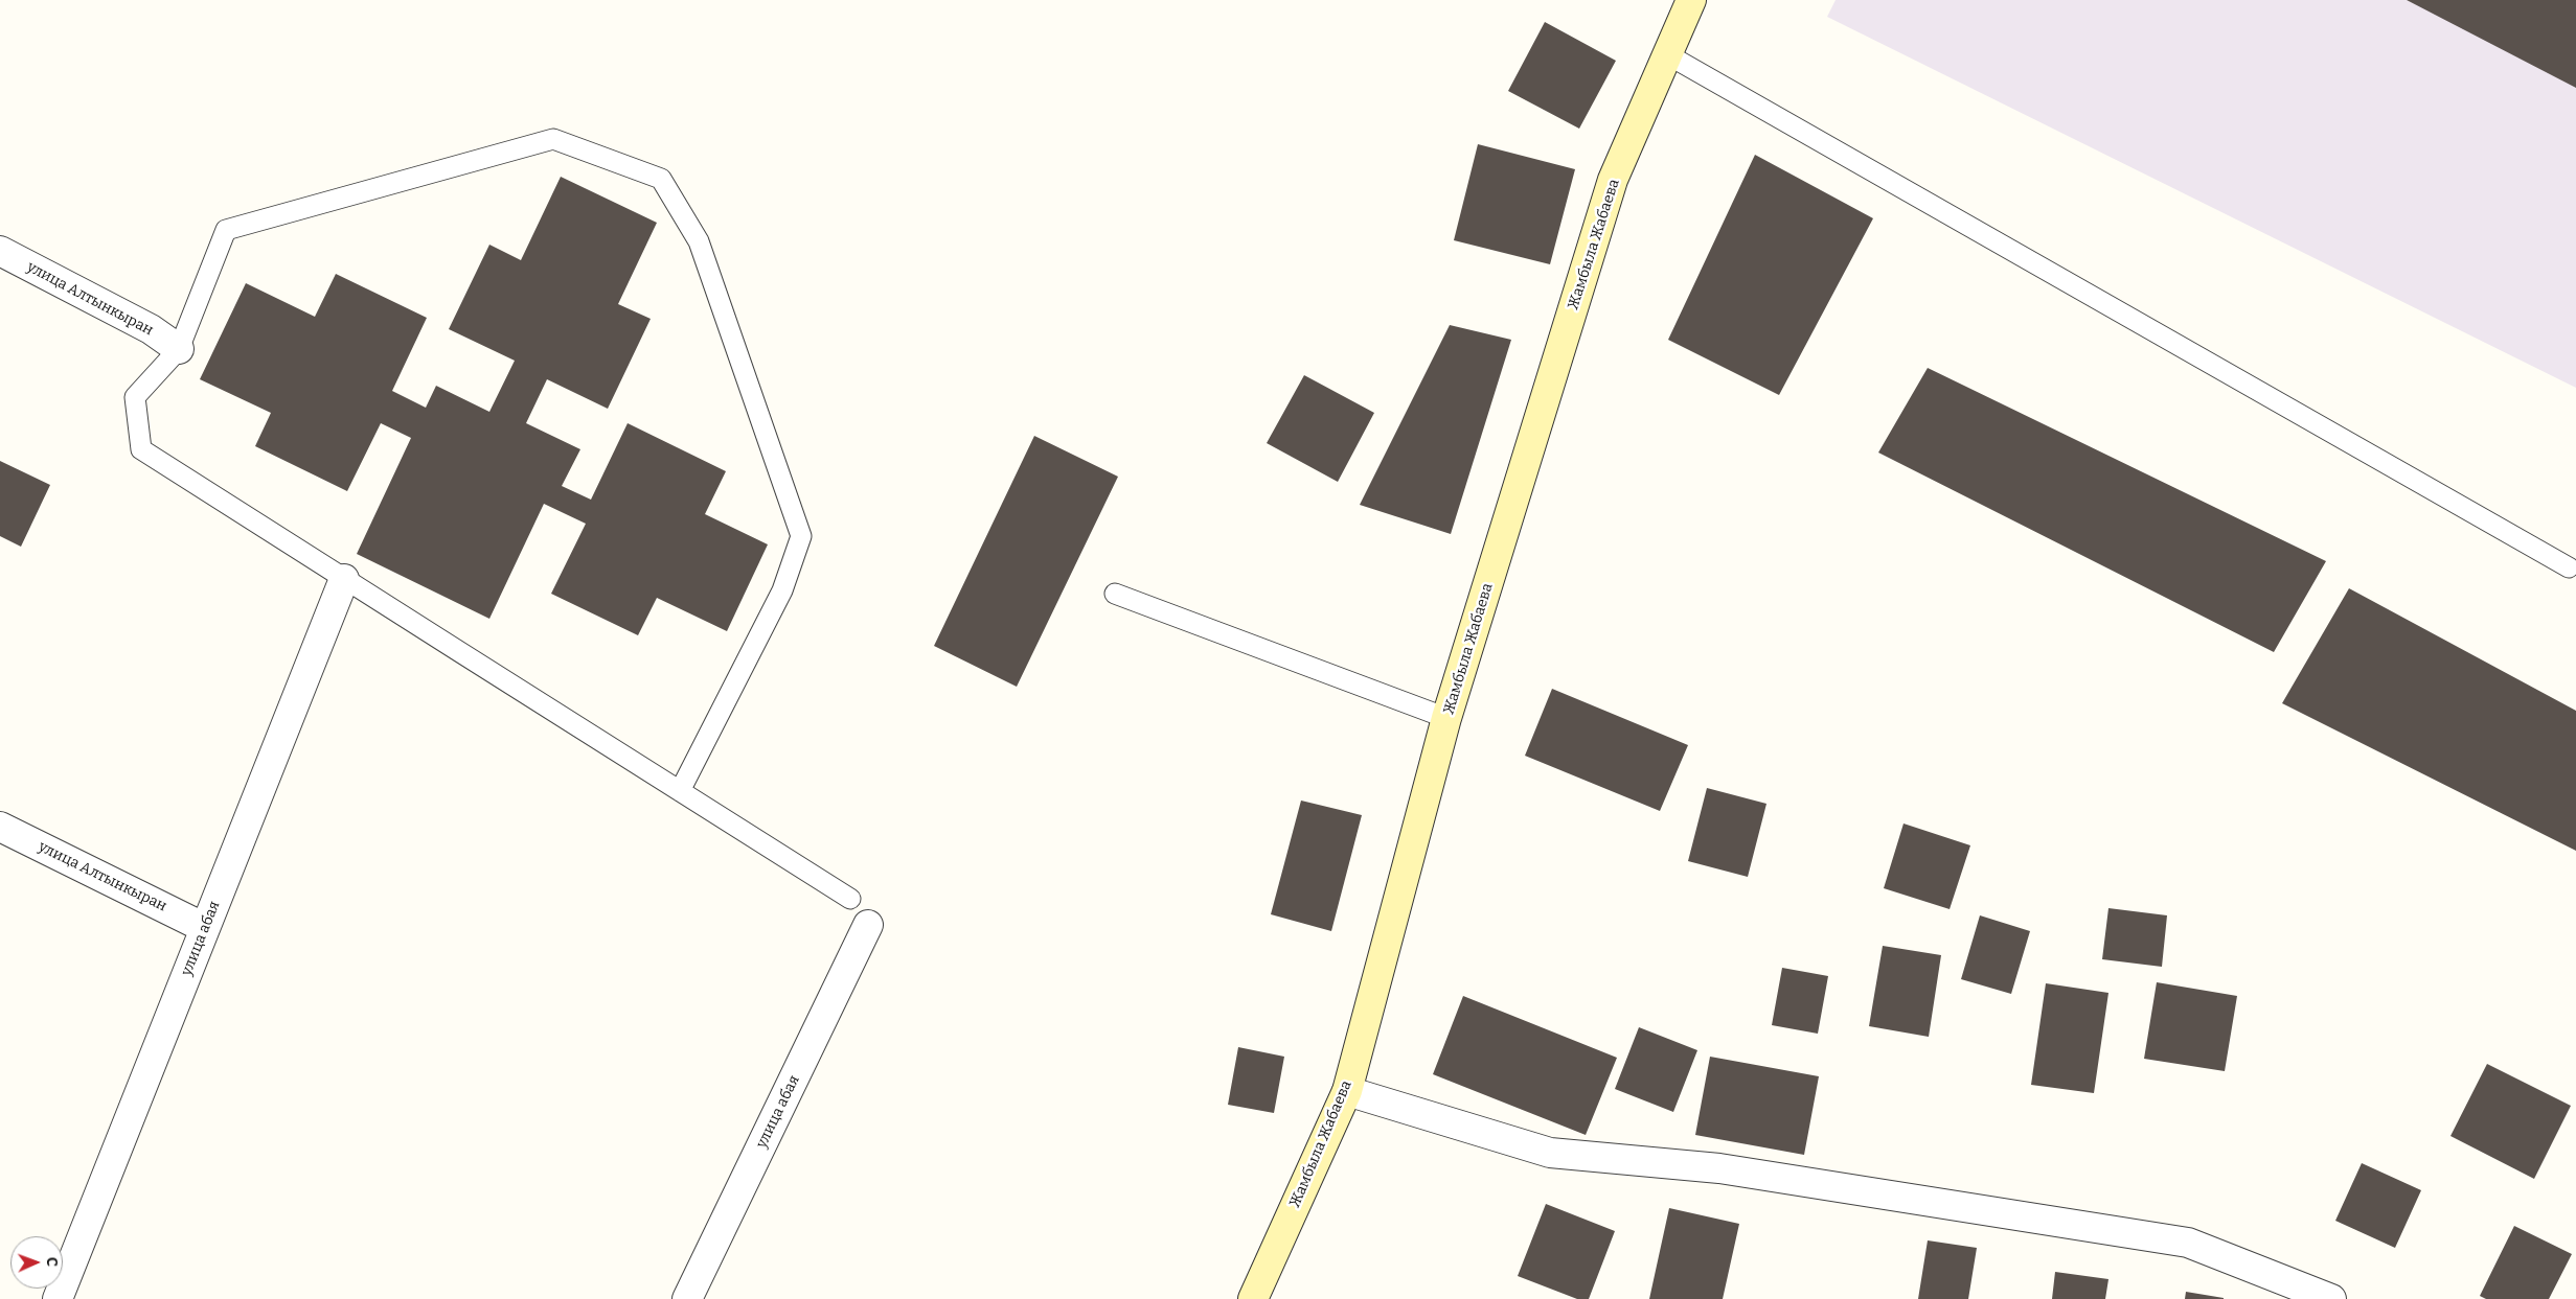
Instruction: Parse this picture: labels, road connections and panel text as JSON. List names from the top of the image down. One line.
{"streets":{"street":["Жамбыла Жабаева","улица Алтынкыран","улица абая"]},"crossings":[["улица Алтынкыран","улица абая"]],"north":"right"}
